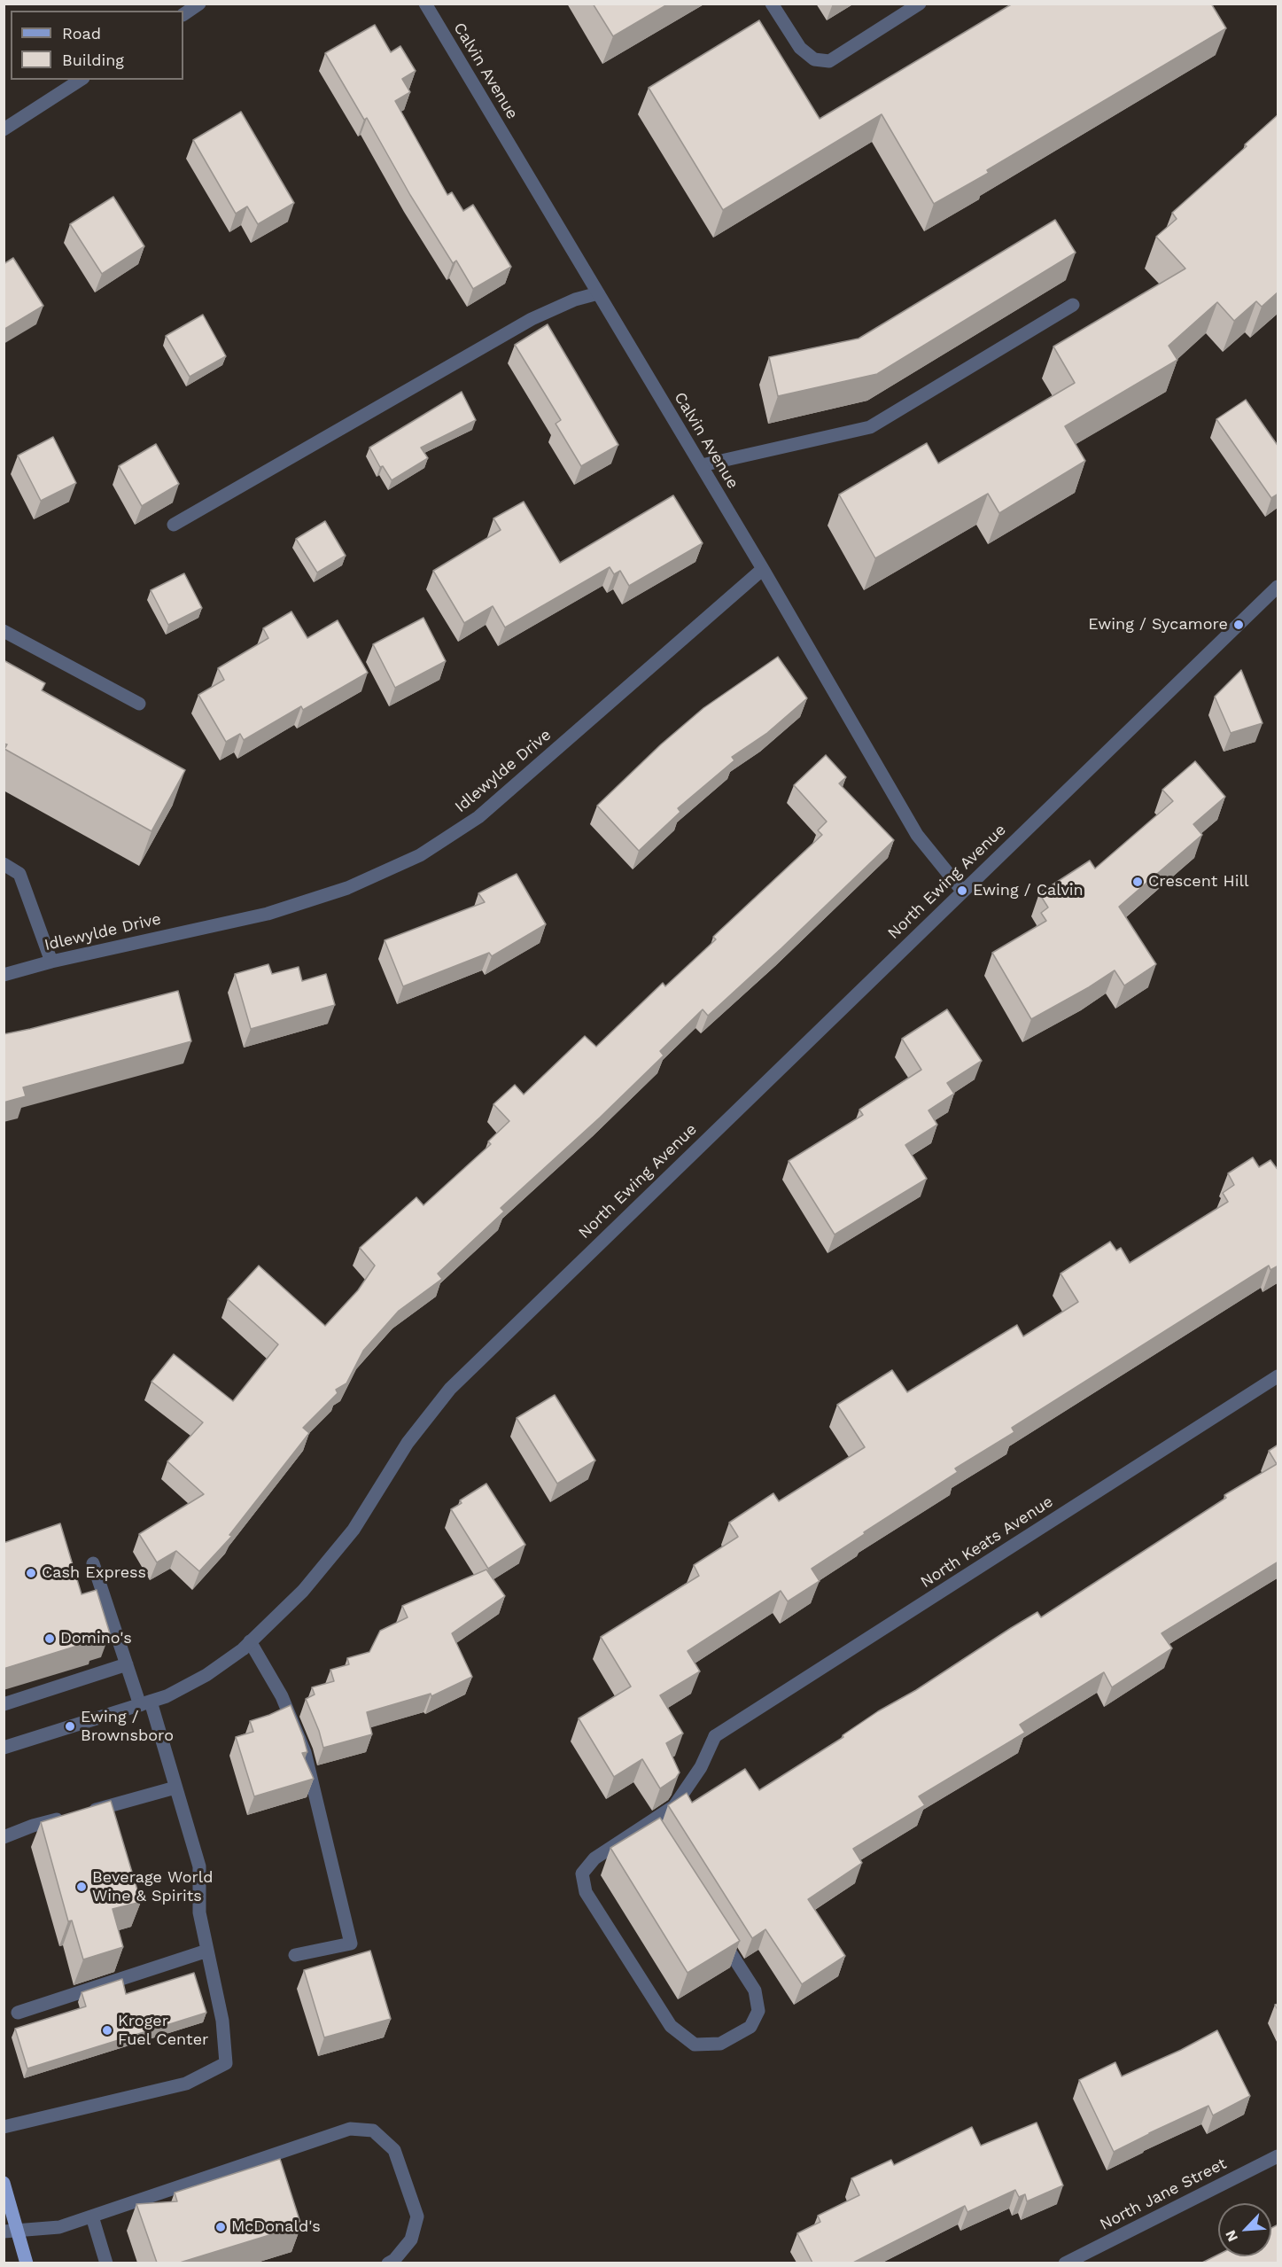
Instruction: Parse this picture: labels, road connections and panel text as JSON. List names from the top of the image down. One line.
{"streets":{"street":["Calvin Avenue","Idlewylde Drive","North Ewing Avenue","North Keats Avenue","North Jane Street"]},"crossings":[["Calvin Avenue","Idlewylde Drive"],["Calvin Avenue","North Ewing Avenue"]],"places":["Ewing / Sycamore","Crescent Hill","Ewing / Calvin","Cash Express","Domino's","Ewing / Brownsboro","Beverage World Wine & Spirits","Kroger Fuel Center","McDonald's"],"legend":["Road","Building"],"north":"bottom left"}
